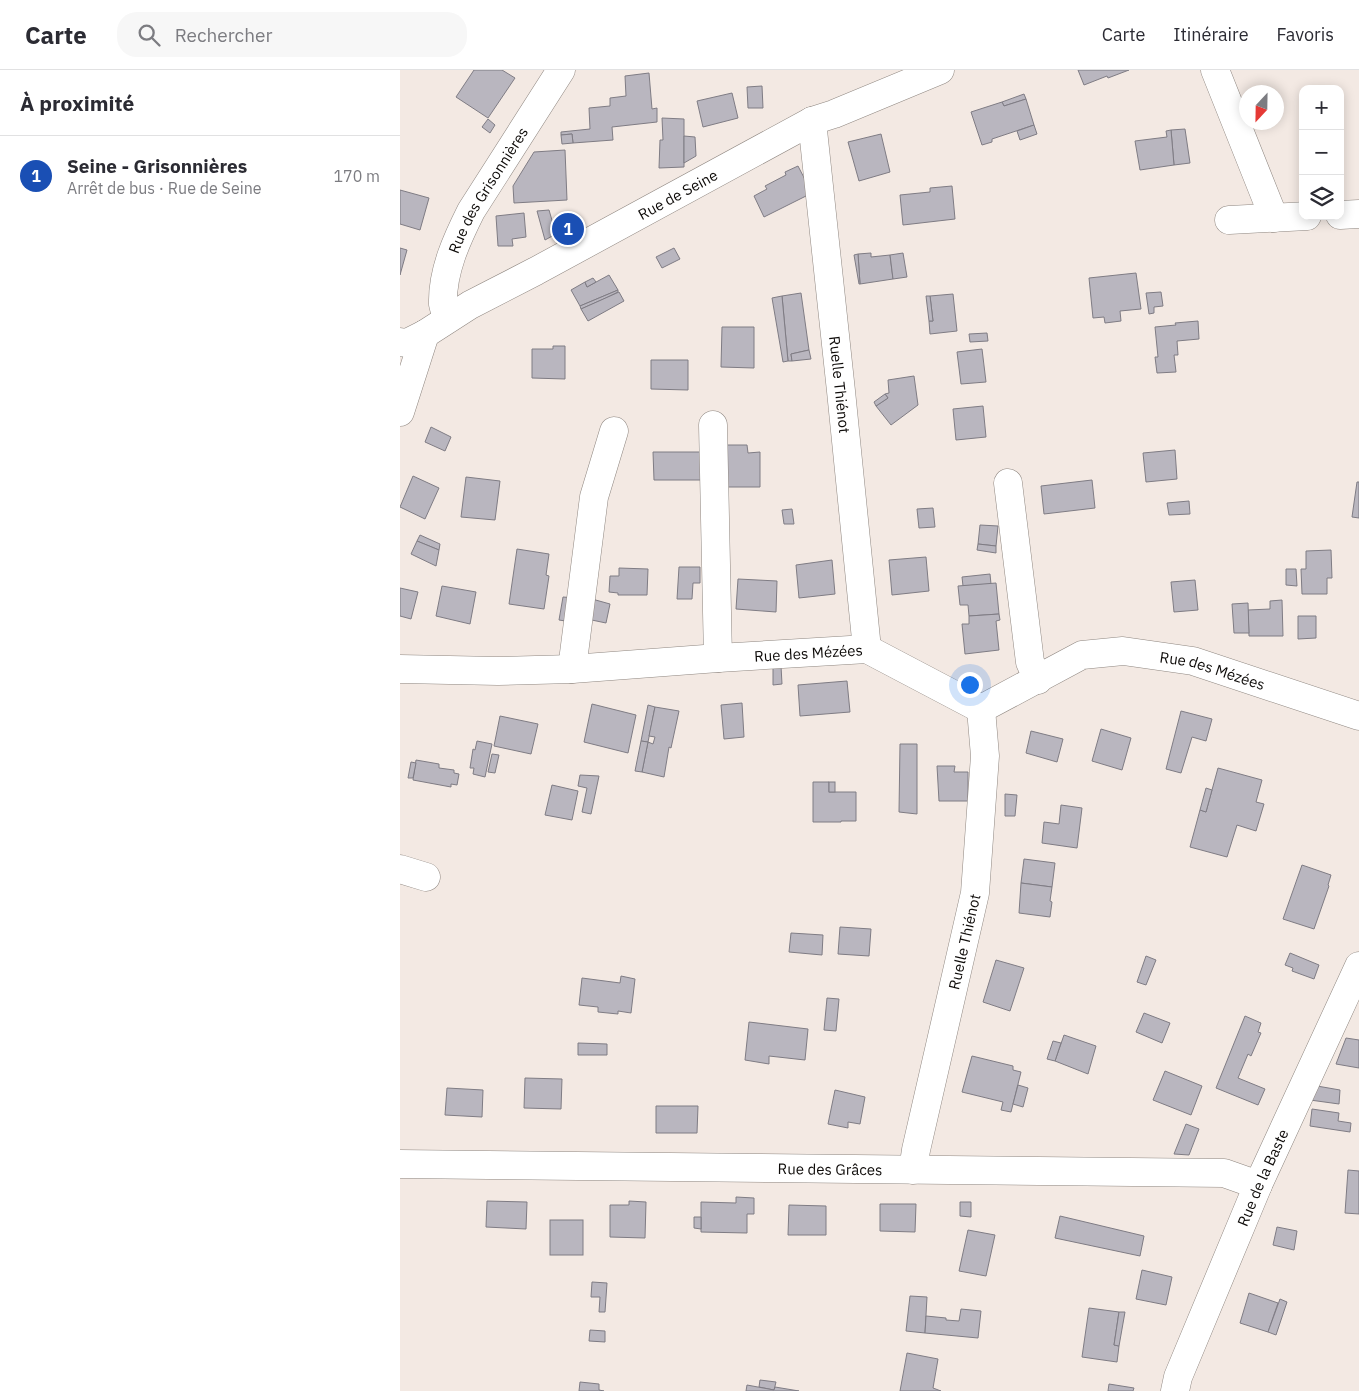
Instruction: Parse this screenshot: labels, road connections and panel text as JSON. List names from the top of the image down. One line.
{"streets":{"street":["Rue des Grisonnières","Rue de Seine","Ruelle Thiénot","Rue des Mézées","Rue des Grâces","Rue de la Baste"]},"crossings":[["Rue des Grisonnières","Rue de Seine"],["Rue de Seine","Ruelle Thiénot"],["Ruelle Thiénot","Rue des Mézées"],["Ruelle Thiénot","Rue des Grâces"],["Rue des Grâces","Rue de la Baste"]],"north":"bottom","page":{"header":"Carte","search":"Rechercher","nav":["Carte","Itinéraire","Favoris"],"heading":"À proximité","map_buttons":["+","−"],"list":[{"mark":"1","name":"Seine - Grisonnières","note":"Arrêt de bus · Rue de Seine","value":"170 m"}],"pins":"1"}}
